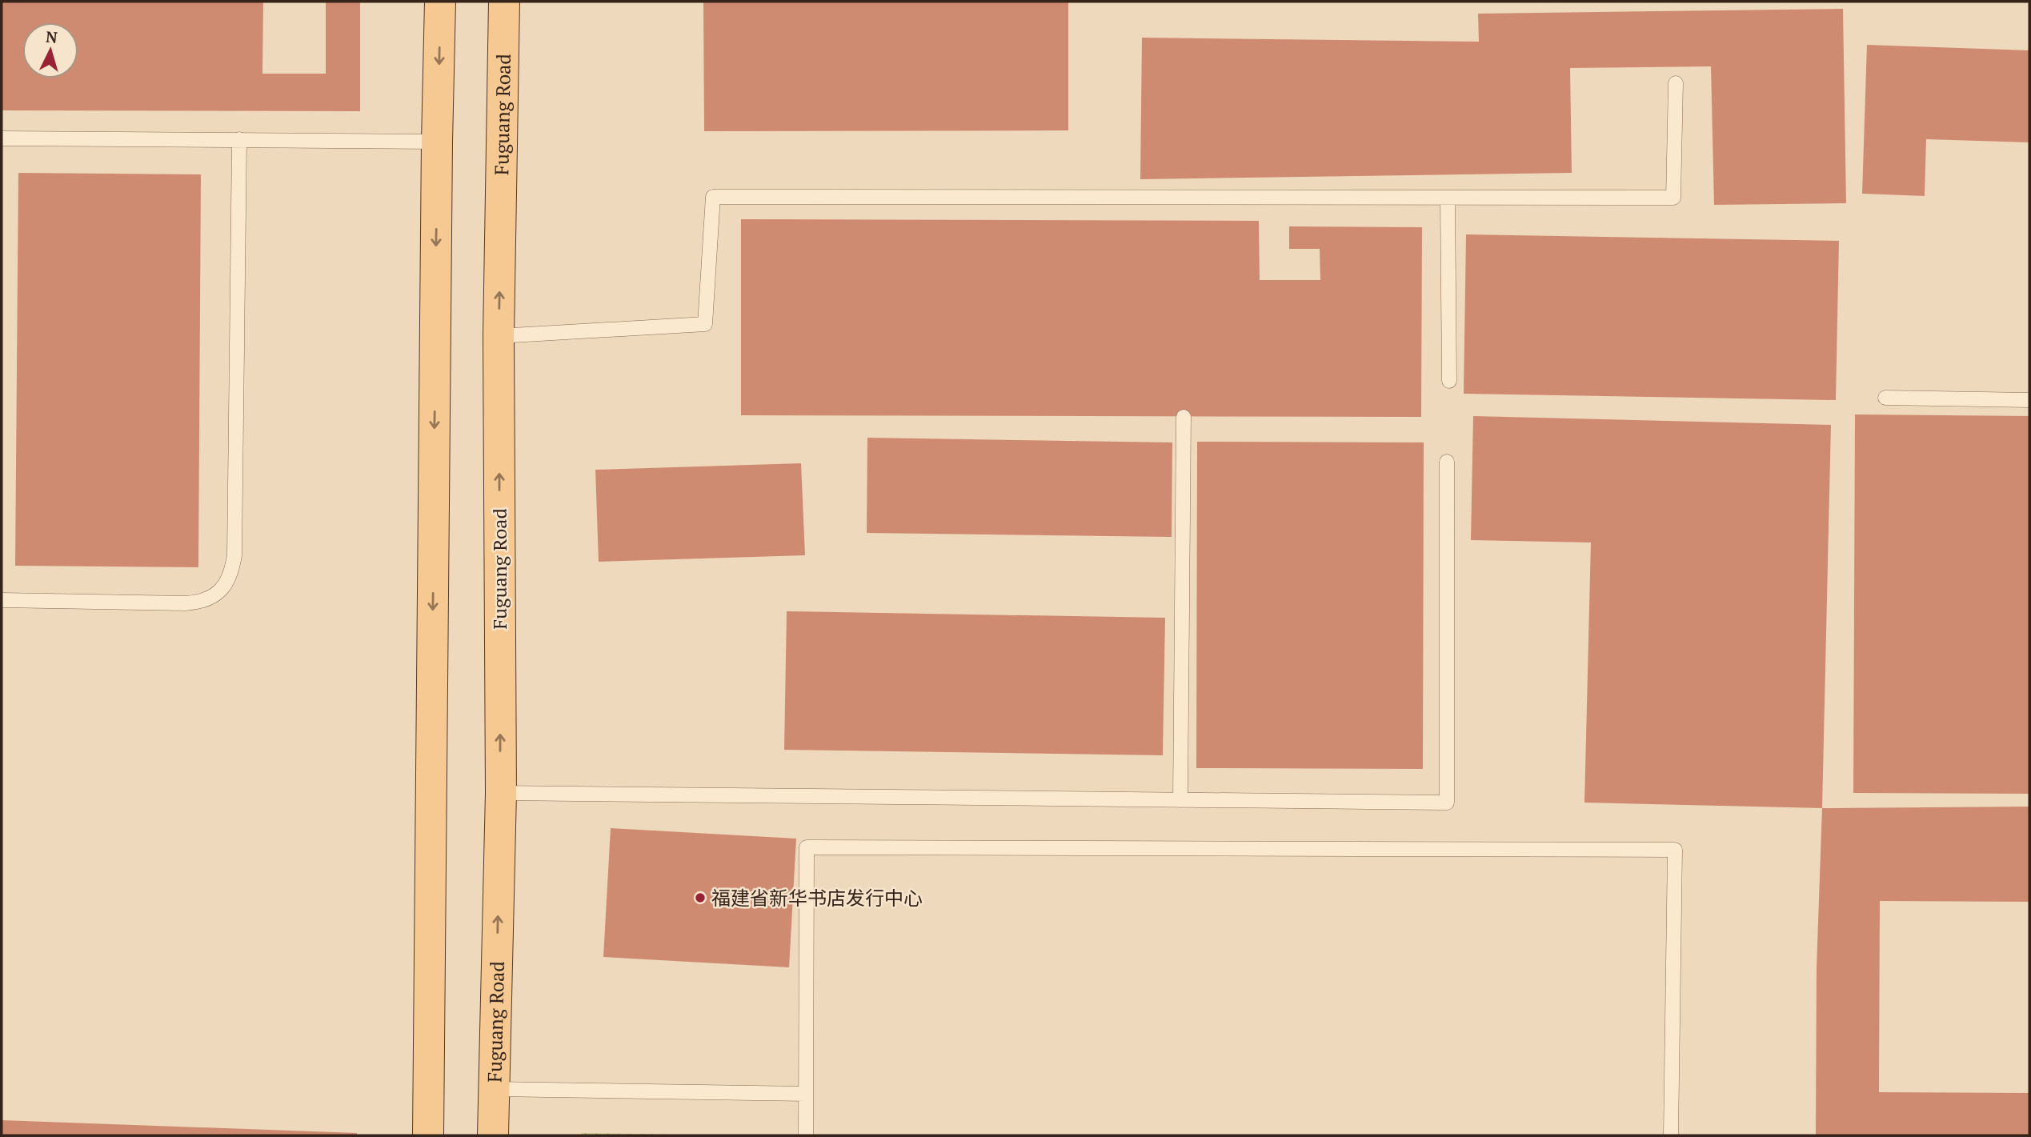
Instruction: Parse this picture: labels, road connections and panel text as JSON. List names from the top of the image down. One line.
{"streets":{"main road":["Fuguang Road"]},"places":["福建省新华书店发行中心"],"north":"top"}
